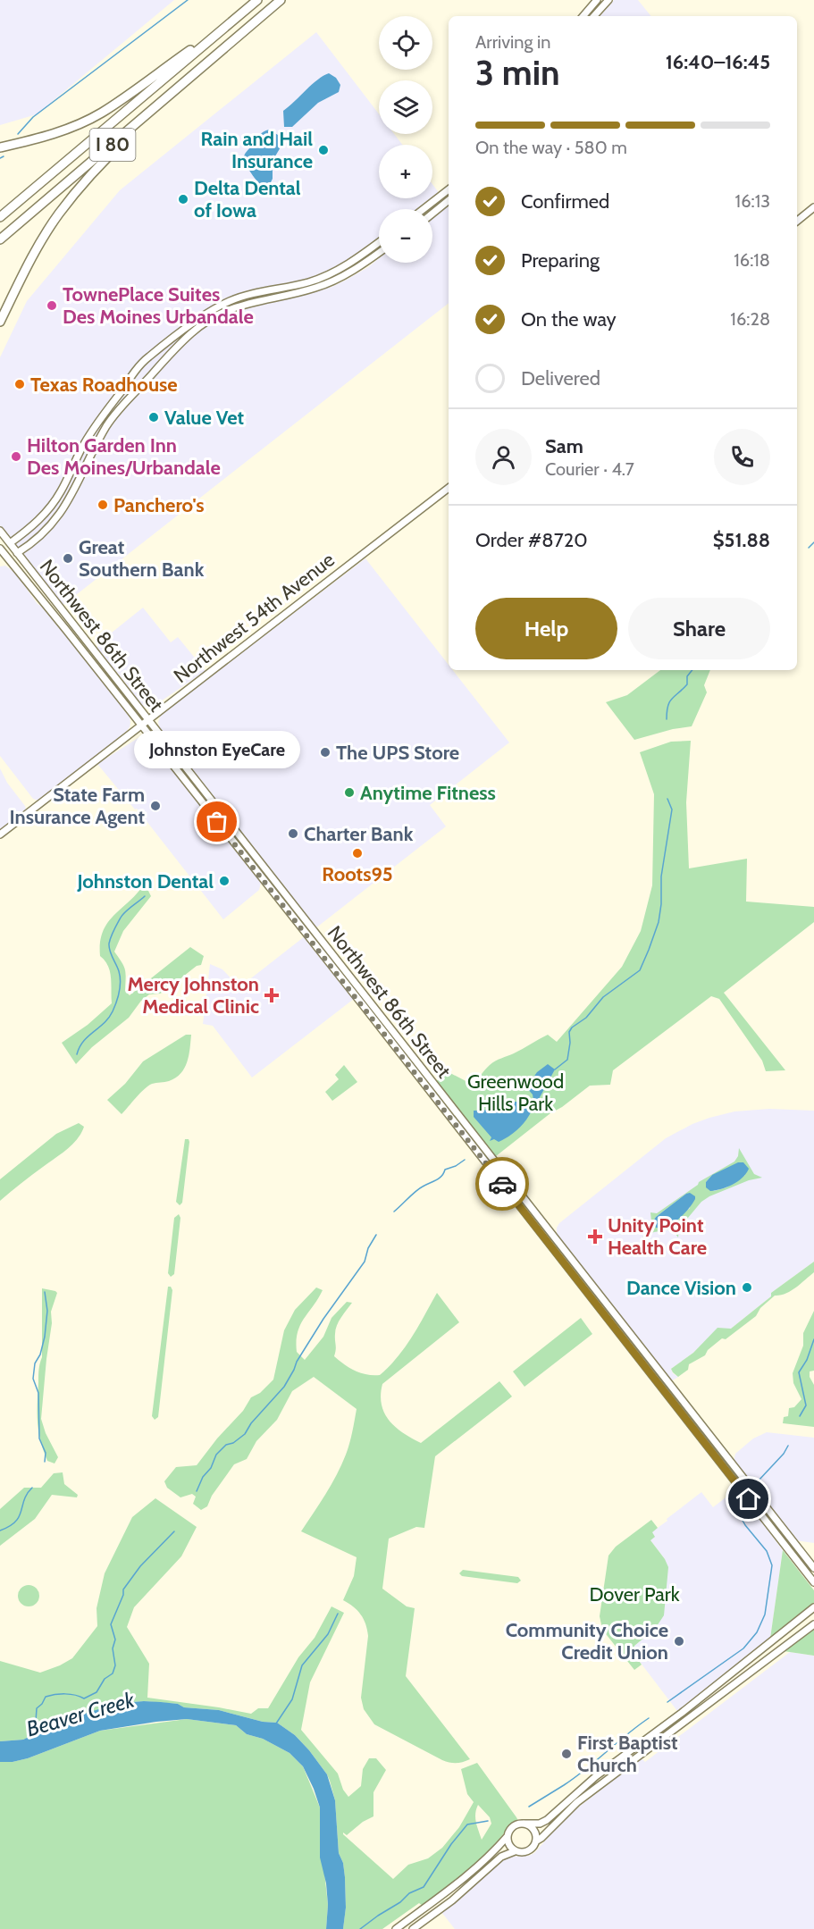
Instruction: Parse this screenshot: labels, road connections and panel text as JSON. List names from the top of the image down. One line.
{"streets":{"highway":["I 80"],"street":["Northwest 54th Avenue","Northwest 86th Street"]},"crossings":[["Northwest 54th Avenue","Northwest 86th Street"]],"water":["Beaver Creek"],"parks":["Greenwood Hills Park","Dover Park"],"places":{"other":["Rain and Hail Insurance","Delta Dental of Iowa","TownePlace Suites Des Moines Urbandale","Texas Roadhouse","Value Vet","Hilton Garden Inn Des Moines/Urbandale","Panchero's","Great Southern Bank","The UPS Store","Anytime Fitness","State Farm Insurance Agent","Johnston EyeCare","Charter Bank","Roots95","Johnston Dental","Dance Vision","Community Choice Credit Union","First Baptist Church"],"health":["Mercy Johnston Medical Clinic","Unity Point Health Care"]},"page":{"map_buttons":["+","−"],"heading":["3 min","Arriving in","16:40–16:45"],"panel":["Sam","Courier · 4.7","Order #8720","$51.88"],"bar":"On the way · 580 m","list":[["Confirmed","16:13"],["Preparing","16:18"],["On the way","16:28"],"Delivered"],"buttons":["Help","Share"],"bubble":"Johnston EyeCare"}}
